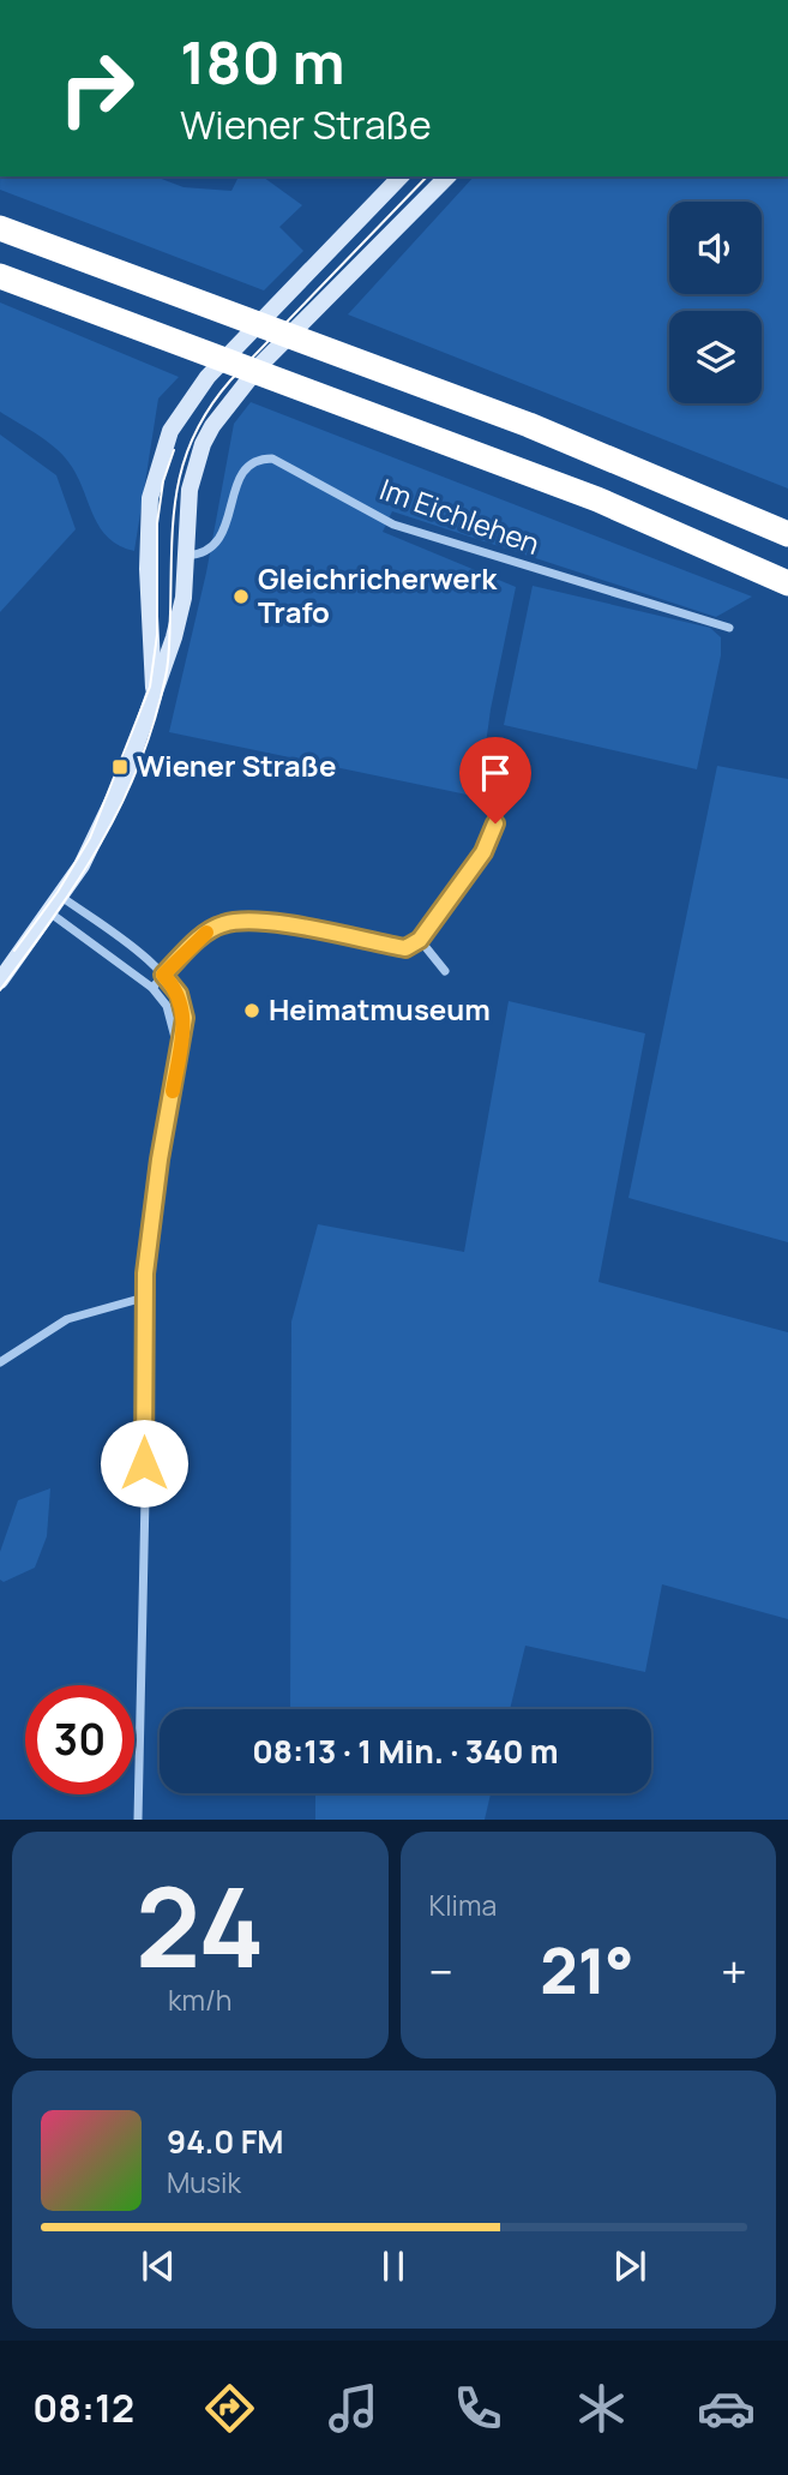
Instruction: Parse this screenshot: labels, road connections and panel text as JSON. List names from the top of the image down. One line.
{"streets":{"street":["Im Eichlehen"]},"places":{"other":["Gleichricherwerk Trafo","Heimatmuseum"],"transit":["Wiener Straße"]},"page":{"turn":["180 m","Wiener Straße"],"limit":"30","trip":"08:13 · 1 Min. · 340 m","tile":[["24","km/h"],"Klima"],"heat":["−","21°","+"],"song":["94.0 FM","Musik"],"tabs":"08:12"}}
